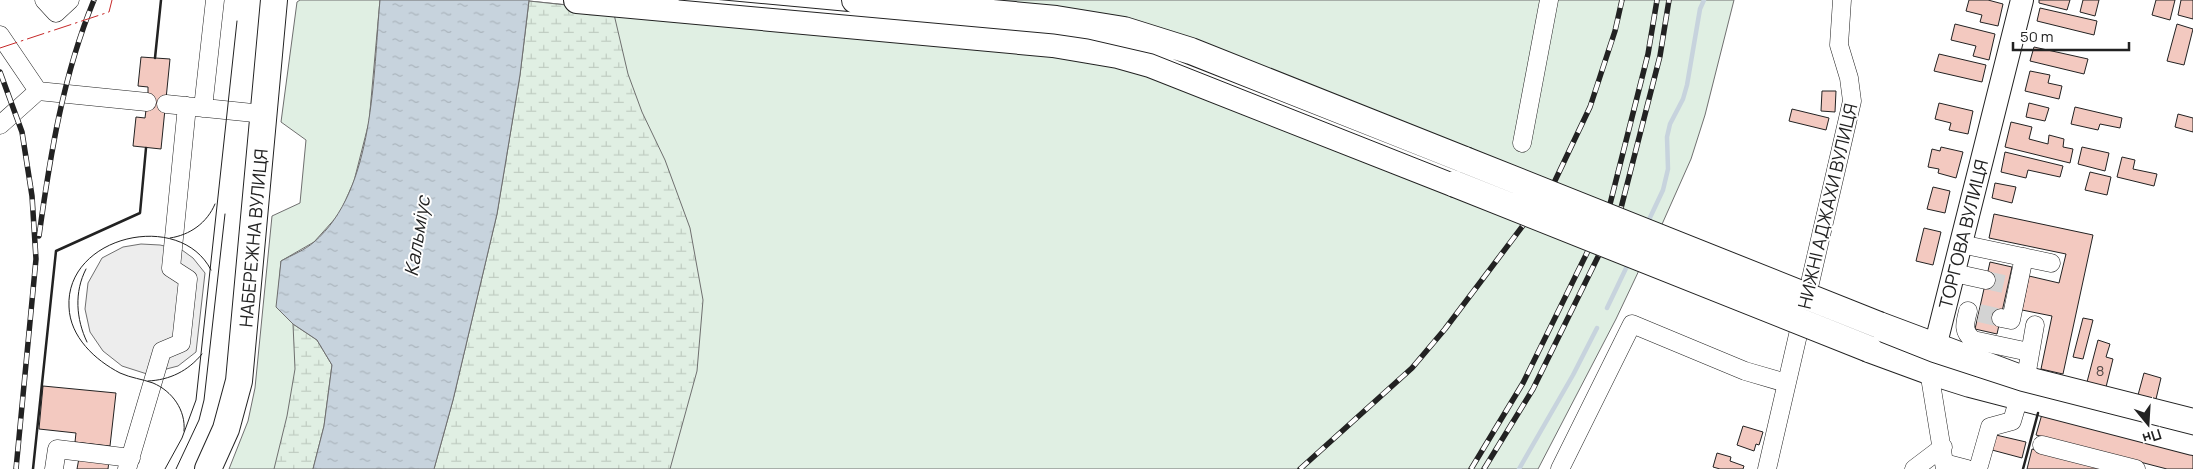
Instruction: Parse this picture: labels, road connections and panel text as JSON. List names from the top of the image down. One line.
{"streets":{"highway":["НАБЕРЕЖНА ВУЛИЦЯ"],"main road":["ТОРГОВА ВУЛИЦЯ"],"street":["НИЖНІ АДЖАХИ ВУЛИЦЯ"]},"water":["Кальміус"],"house_numbers":["8"],"scale_bar":"50 m","north":"bottom"}
